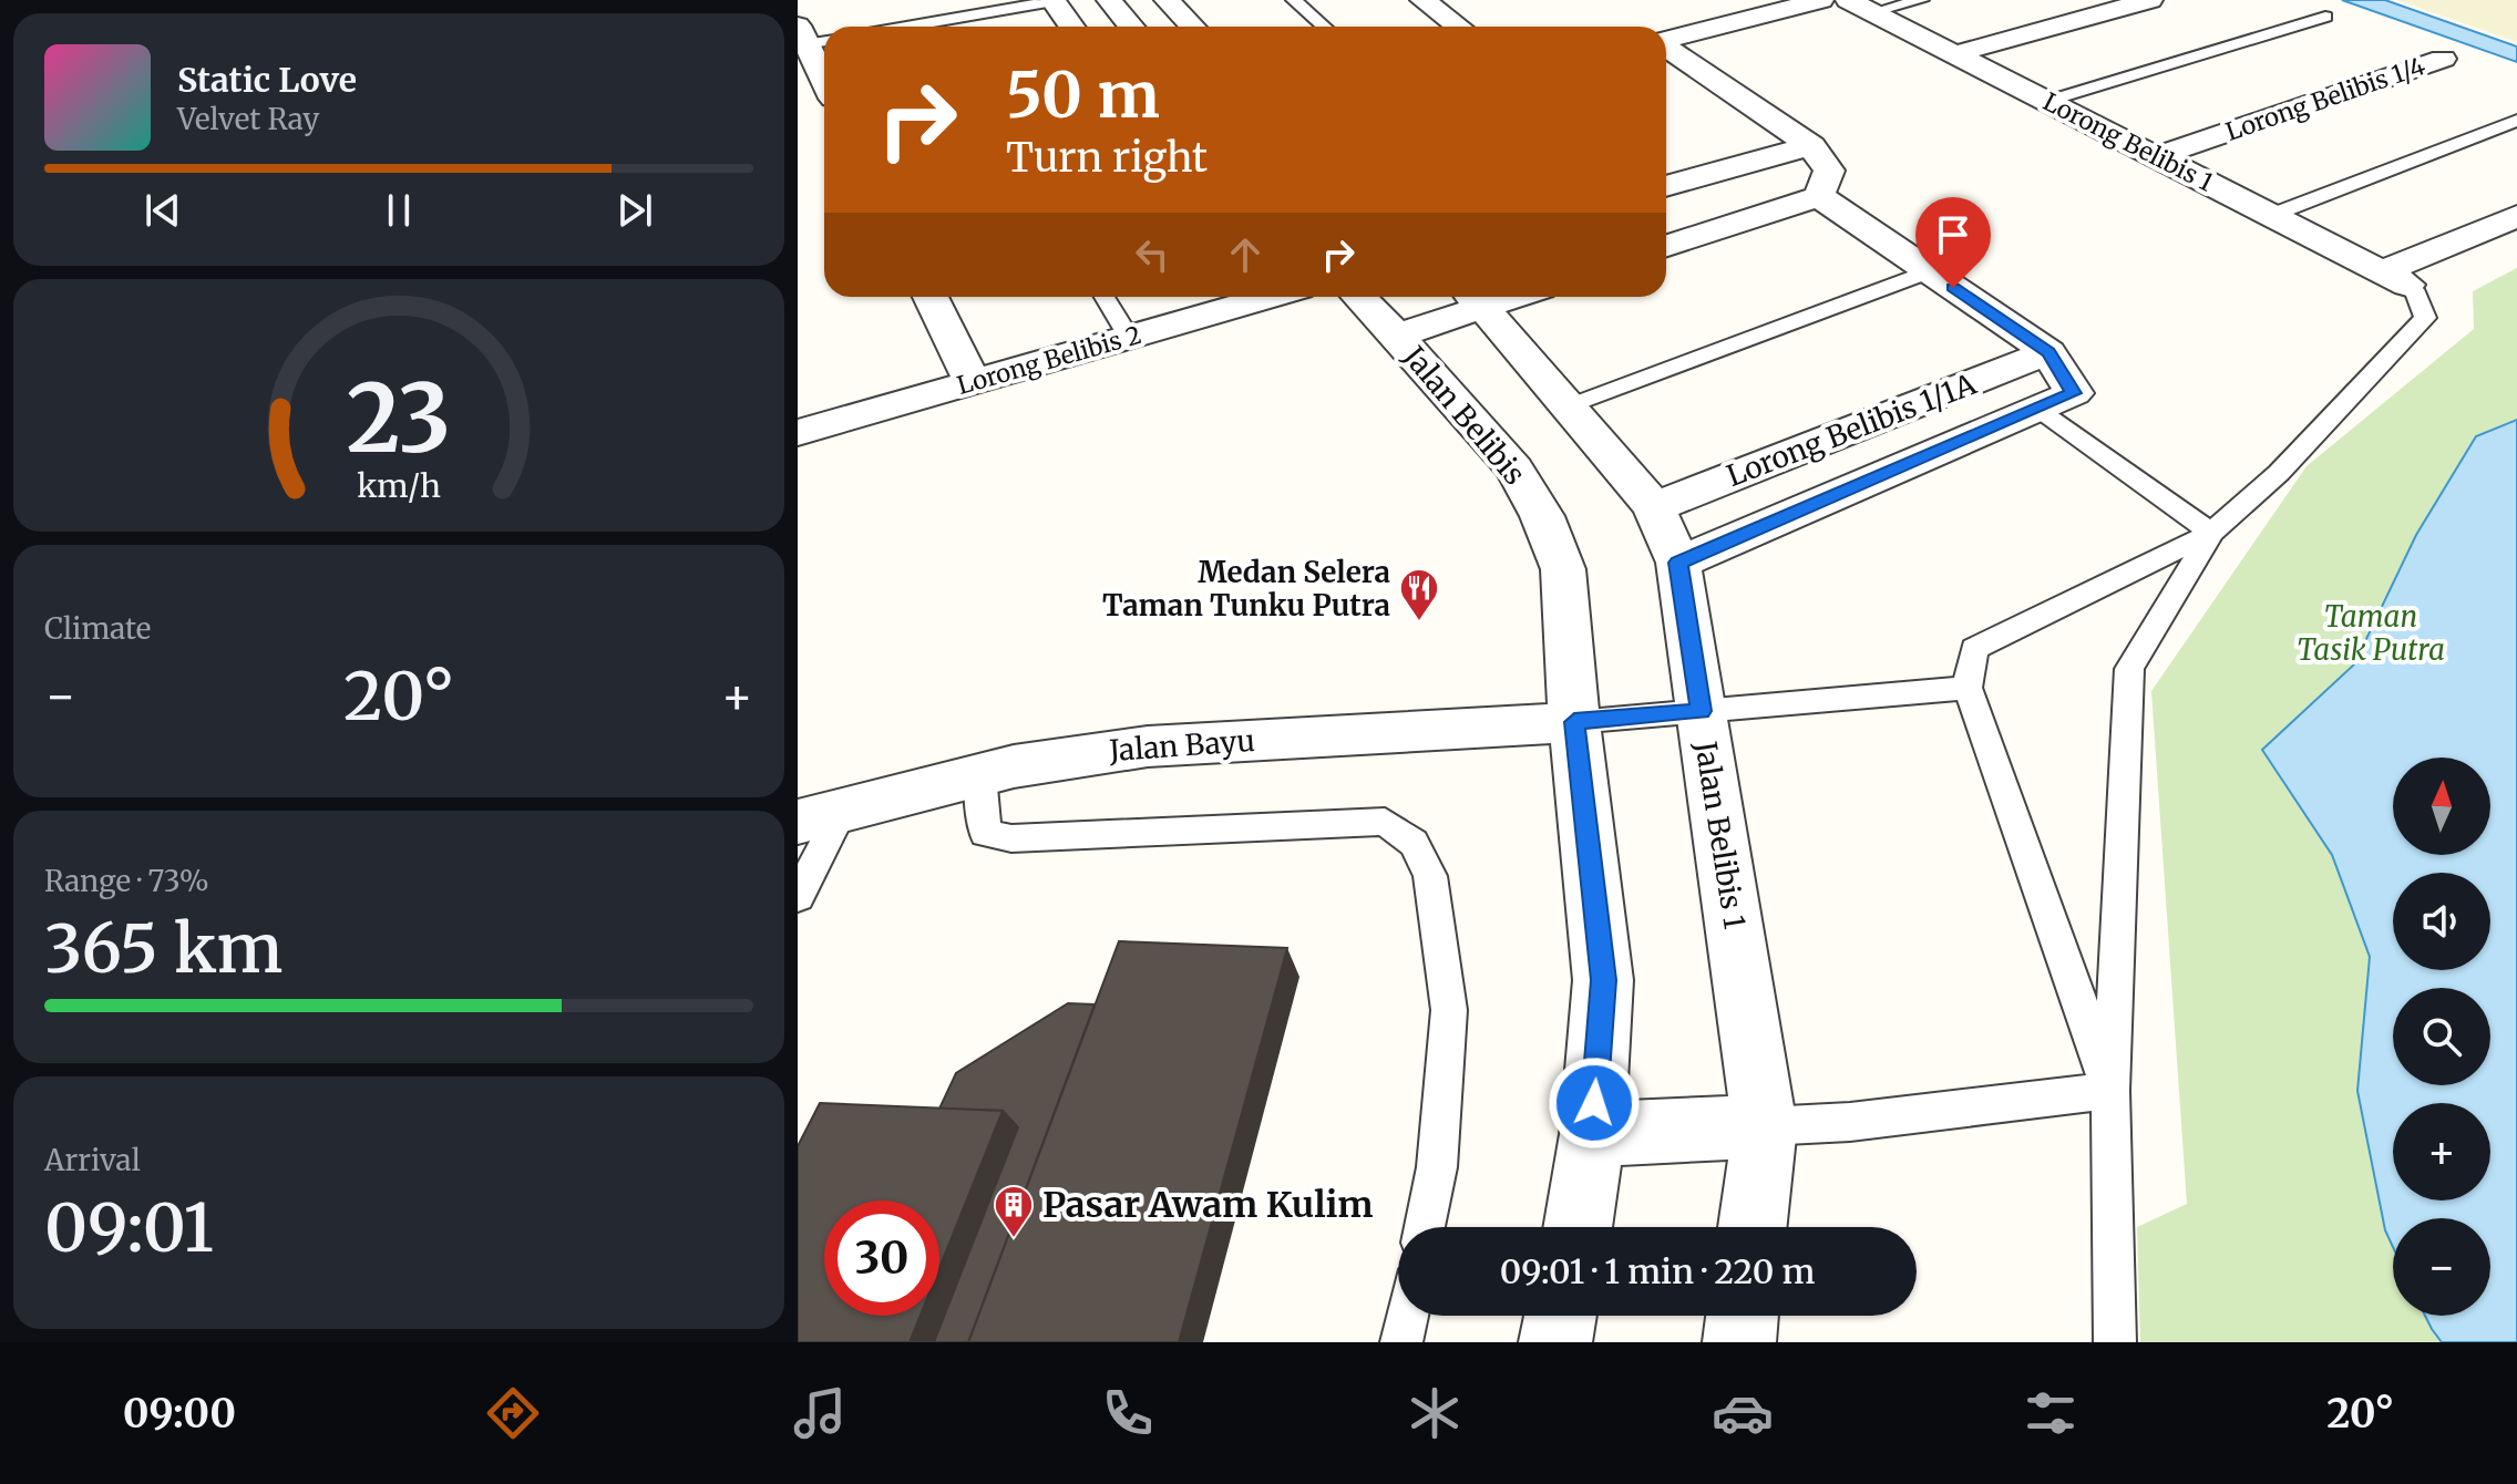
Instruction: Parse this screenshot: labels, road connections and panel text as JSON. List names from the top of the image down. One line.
{"streets":{"street":["Lorong Belibis 1/4","Lorong Belibis 1","Lorong Belibis 2","Jalan Belibis","Lorong Belibis 1/1A","Jalan Bayu","Jalan Belibis 1"]},"crossings":[["Lorong Belibis 1/4","Lorong Belibis 1"],["Jalan Belibis","Jalan Bayu"],["Lorong Belibis 1/1A","Jalan Belibis 1"]],"parks":["Taman Tasik Putra"],"places":{"restaurant":["Medan Selera Taman Tunku Putra"],"building":["Pasar Awam Kulim"]},"north":"top","page":{"turn":["50 m","Turn right"],"song":["Static Love","Velvet Ray"],"tile":["Climate",["Range · 73%","365 km"],["Arrival","09:01"]],"heat":["−","20°","+"],"map_buttons":["+","−"],"limit":"30","trip":"09:01 · 1 min · 220 m","tabs":["09:00","20°"],"gauge":["23","km/h"]}}
